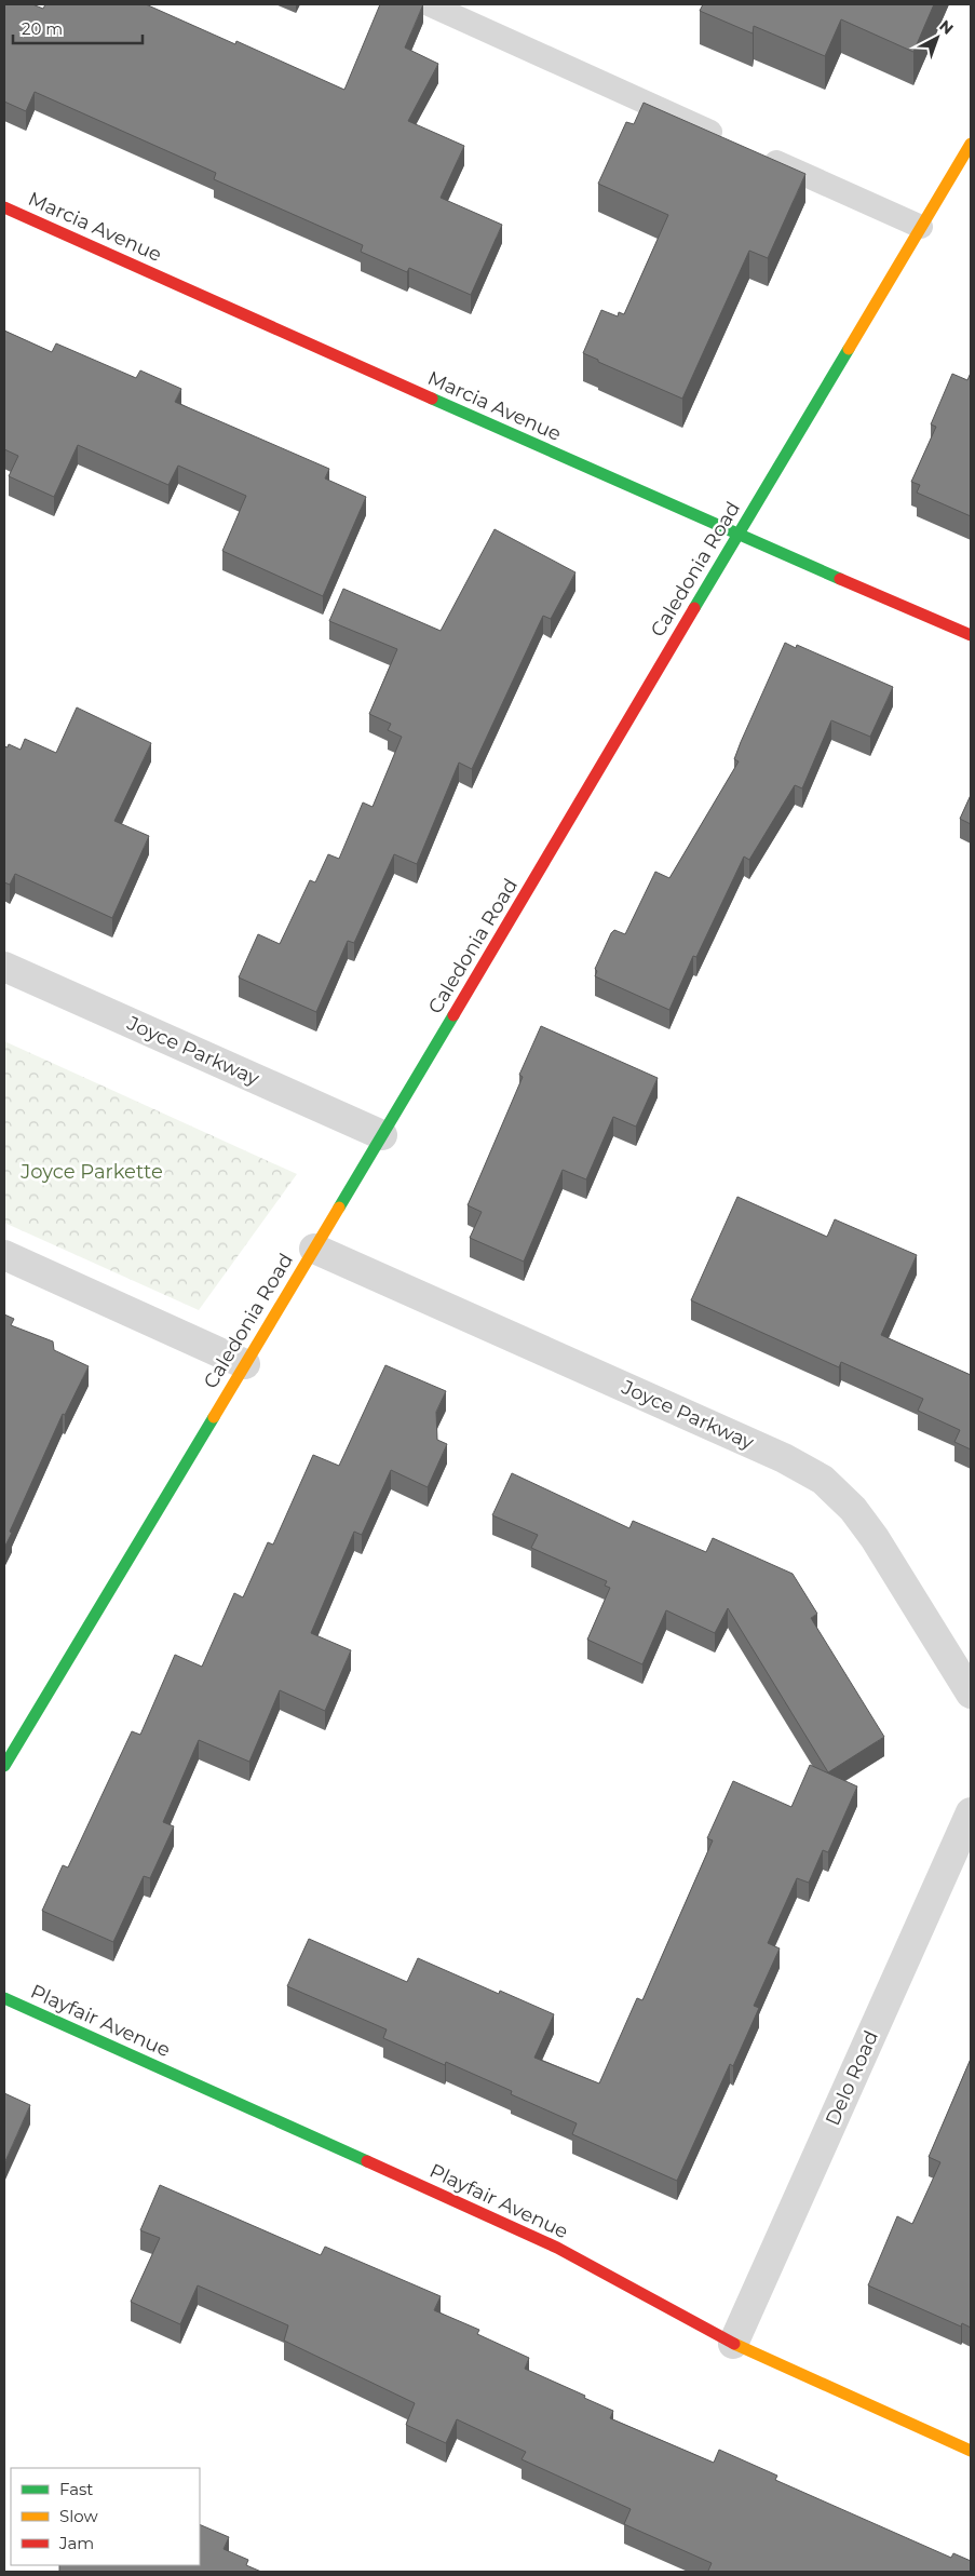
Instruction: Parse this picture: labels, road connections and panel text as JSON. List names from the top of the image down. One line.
{"streets":{"street":["Marcia Avenue","Caledonia Road","Joyce Parkway","Playfair Avenue","Delo Road"]},"crossings":[["Marcia Avenue","Caledonia Road"],["Caledonia Road","Joyce Parkway"],["Playfair Avenue","Delo Road"]],"parks":["Joyce Parkette"],"legend":["Fast","Slow","Jam"],"scale_bar":"20 m","north":"top right"}
